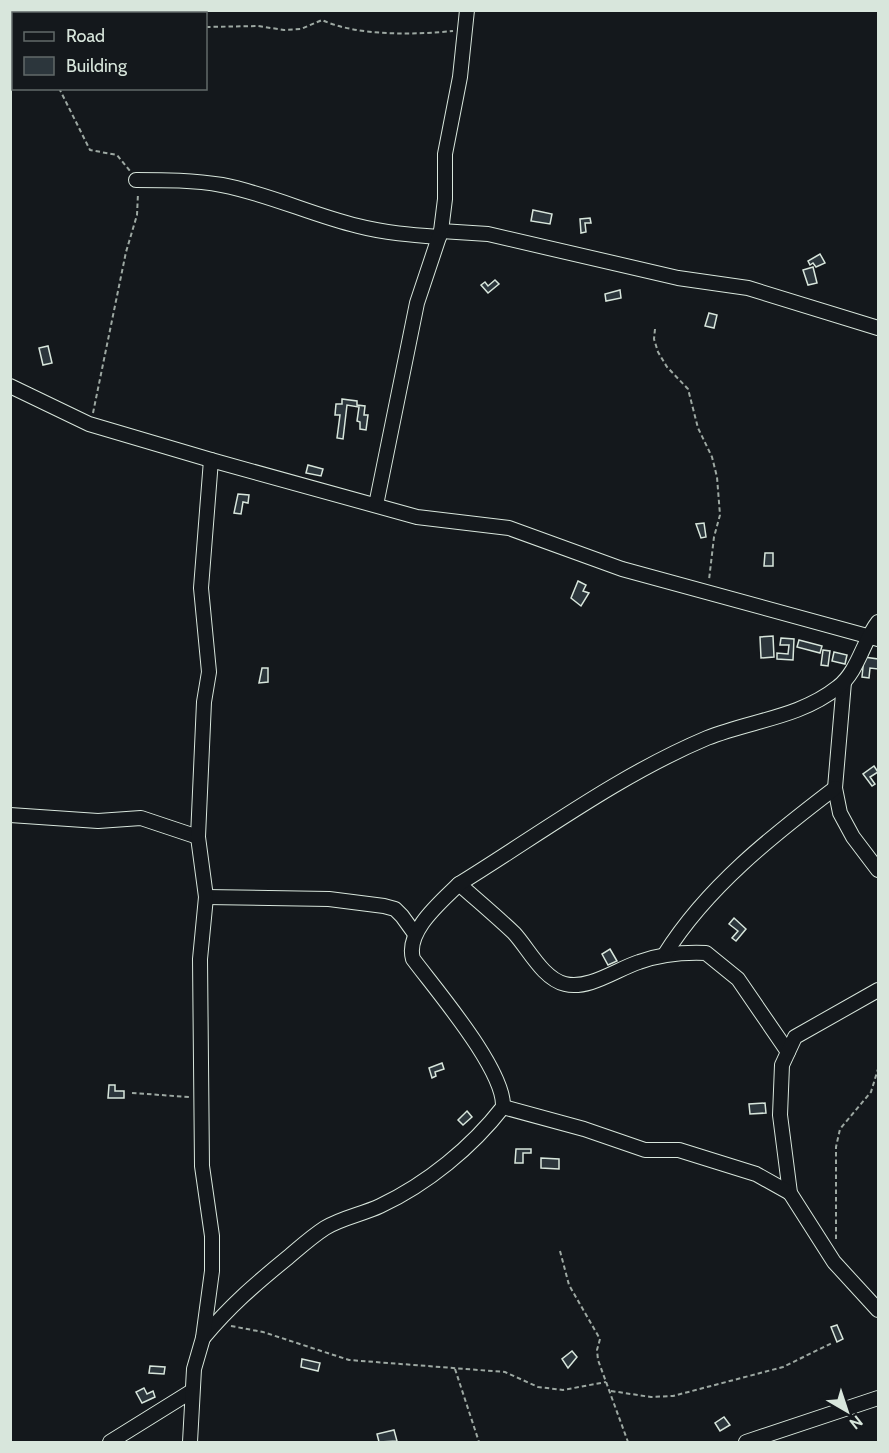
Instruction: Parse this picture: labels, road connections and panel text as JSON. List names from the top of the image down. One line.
{"legend":["Road","Building"],"north":"bottom right"}
